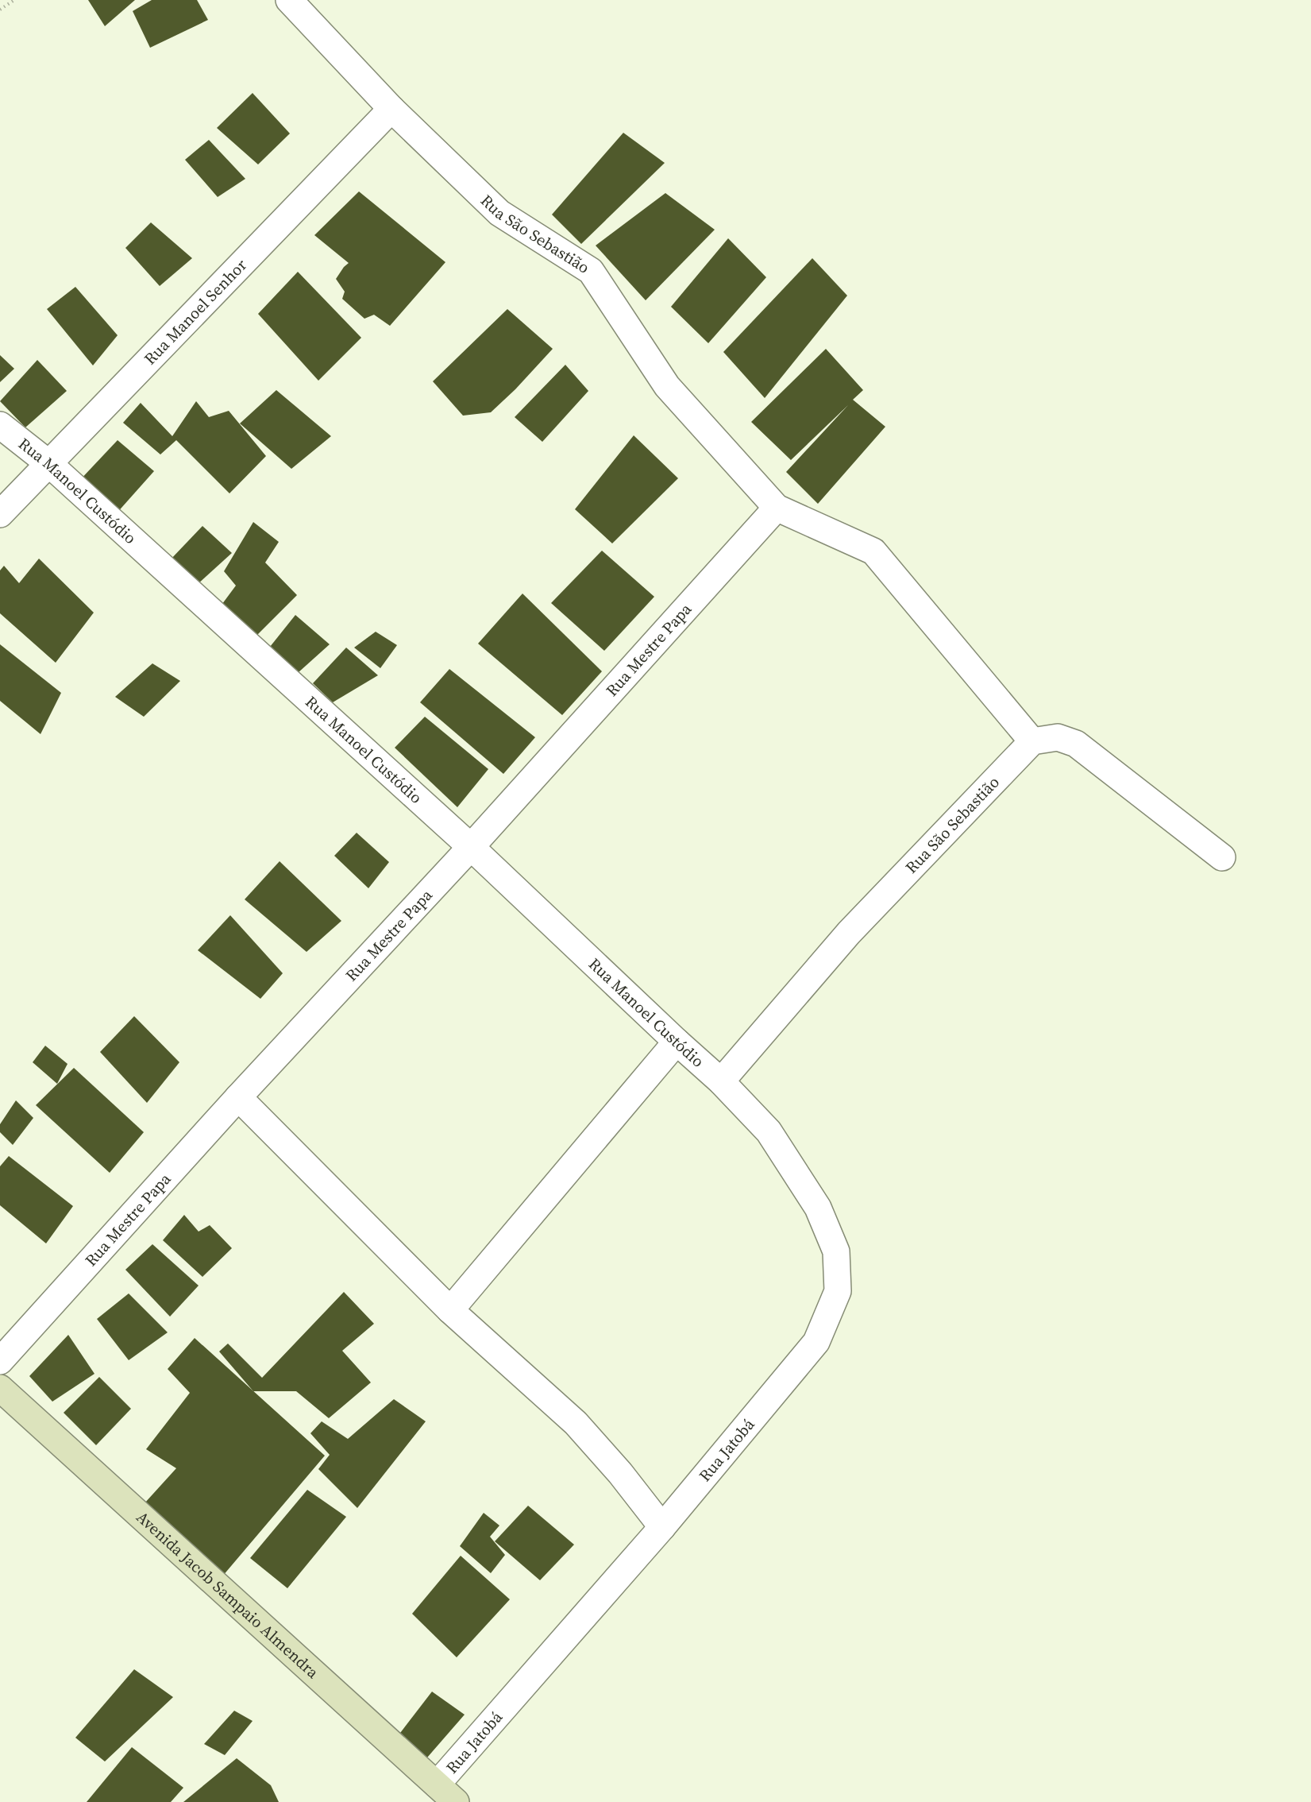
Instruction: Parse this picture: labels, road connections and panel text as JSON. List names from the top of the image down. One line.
{"streets":{"main road":["Avenida Jacob Sampaio Almendra"],"street":["Rua São Sebastião","Rua Manoel Senhor","Rua Manoel Custódio","Rua Mestre Papa","Rua Jatobá"]},"crossings":[["Rua São Sebastião","Rua Manoel Senhor"],["Rua São Sebastião","Rua Manoel Custódio"],["Rua São Sebastião","Rua Mestre Papa"],["Rua São Sebastião","Rua Jatobá"],["Rua Manoel Senhor","Rua Manoel Custódio"],["Rua Manoel Custódio","Rua Mestre Papa"],["Rua Manoel Custódio","Rua Jatobá"],["Rua Jatobá","Avenida Jacob Sampaio Almendra"]]}
